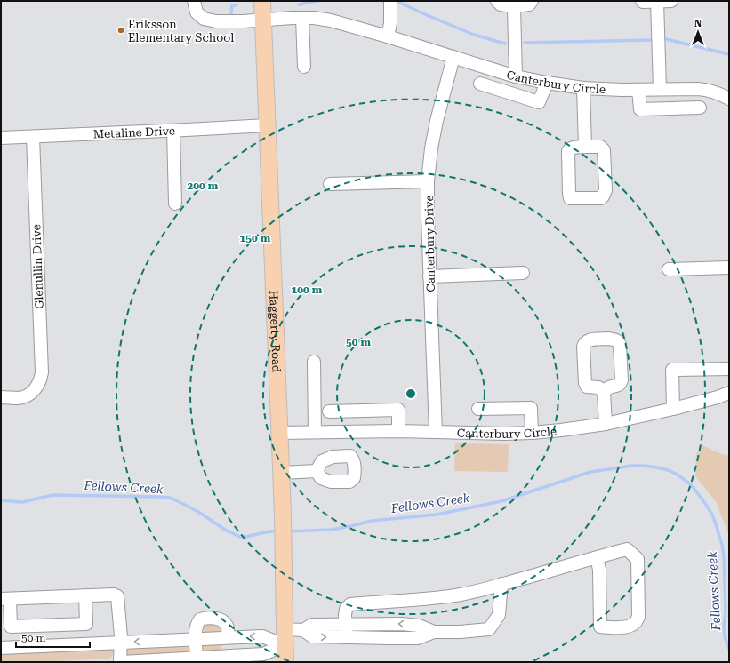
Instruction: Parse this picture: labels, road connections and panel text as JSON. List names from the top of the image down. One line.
{"streets":{"main road":["Haggerty Road"],"street":["Canterbury Circle","Metaline Drive","Canterbury Drive","Glenullin Drive"]},"crossings":[["Canterbury Circle","Canterbury Drive"],["Canterbury Circle","Haggerty Road"],["Metaline Drive","Glenullin Drive"],["Metaline Drive","Haggerty Road"]],"water":["Fellows Creek"],"places":["Eriksson Elementary School"],"scale_bar":"50 m","north":"top","rings":["200 m","150 m","100 m","50 m"]}
